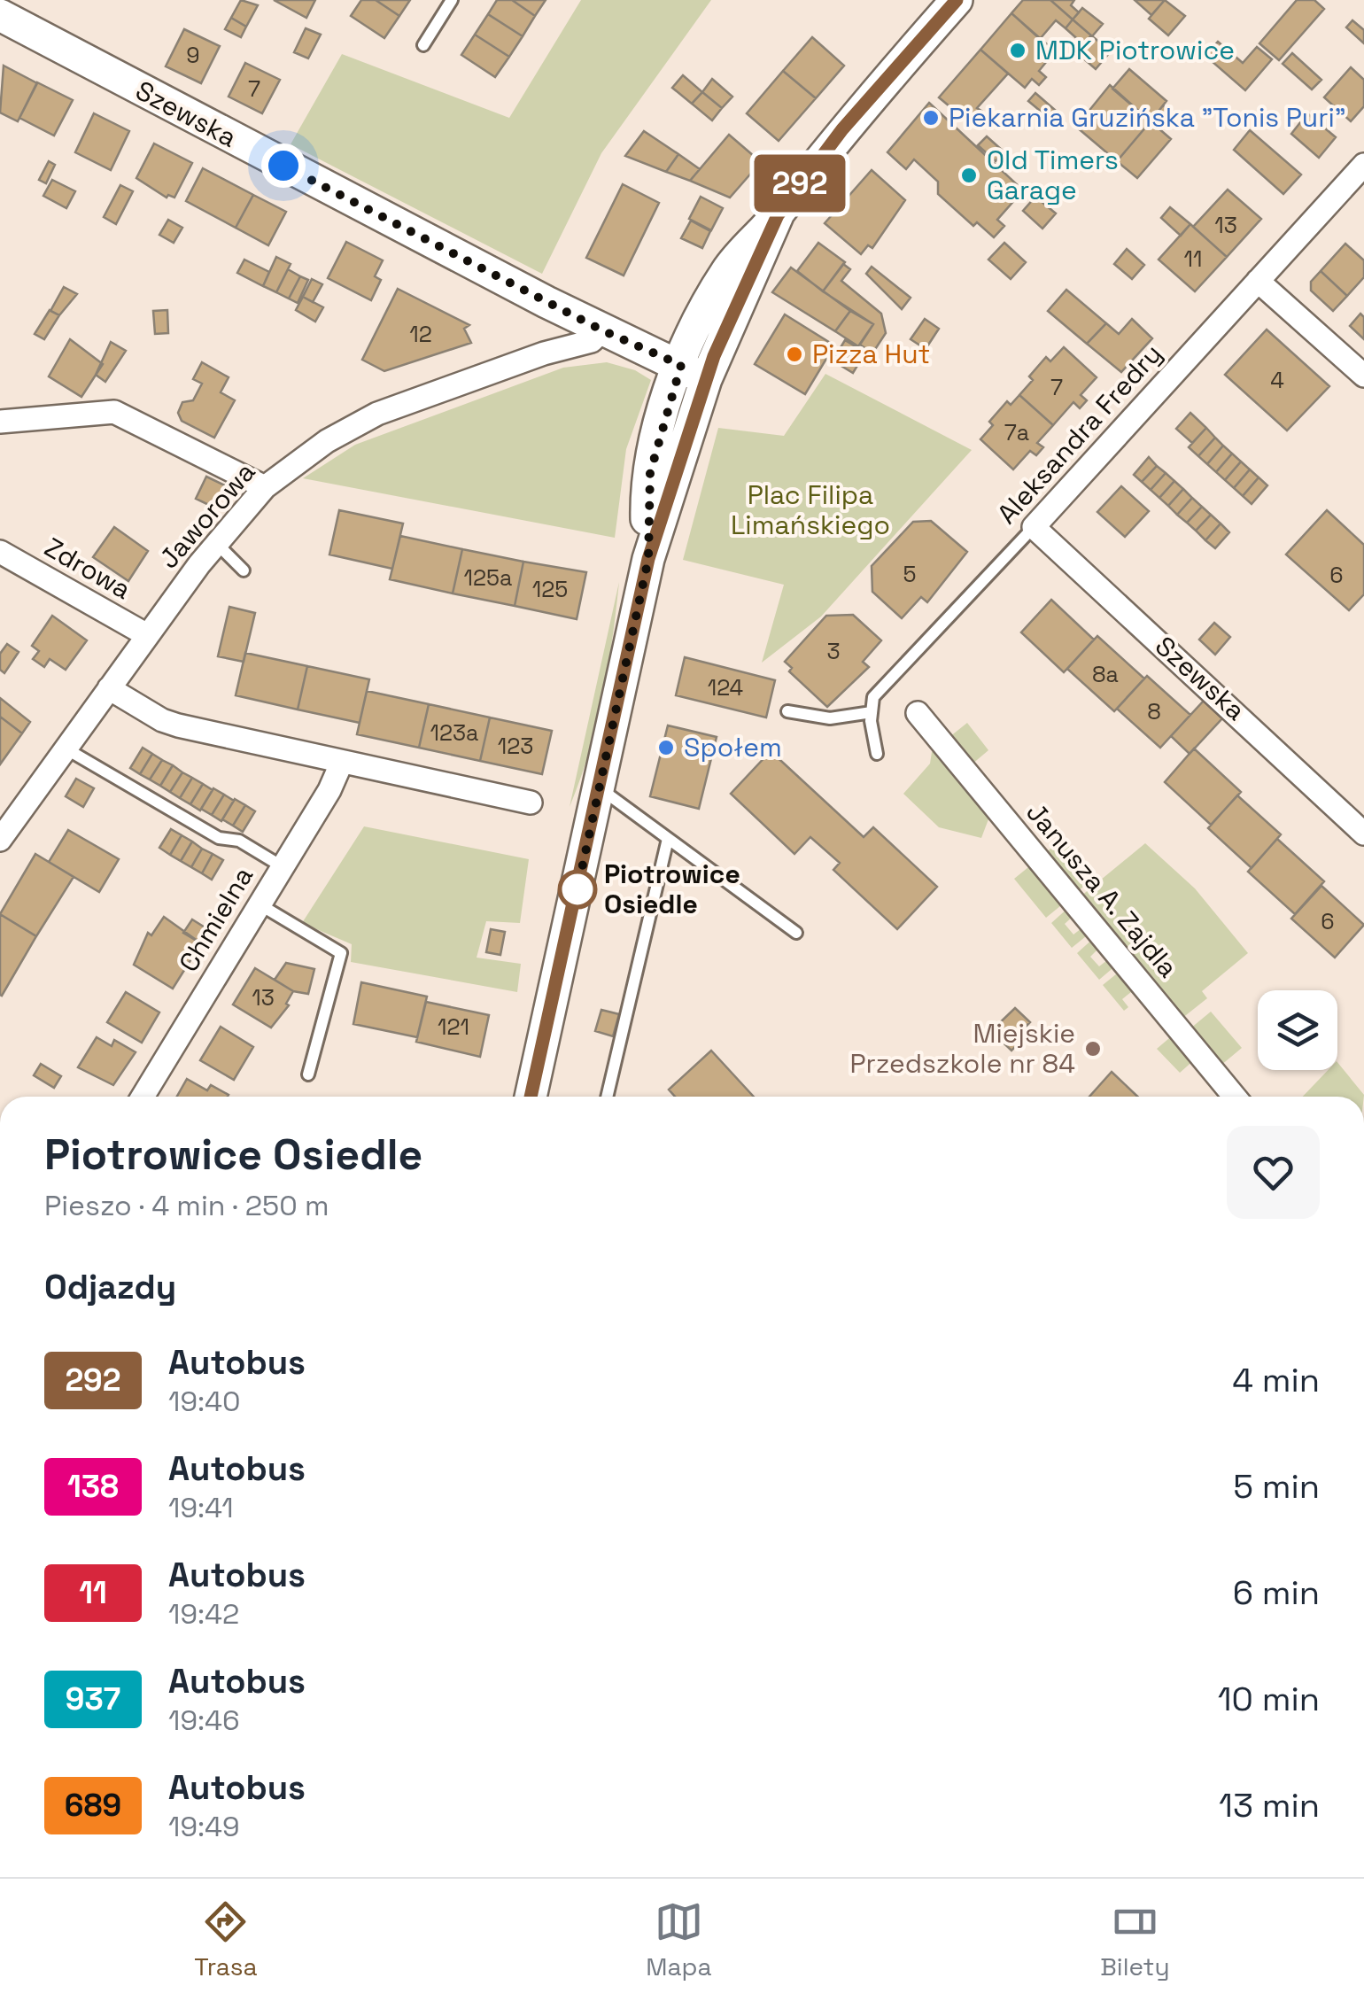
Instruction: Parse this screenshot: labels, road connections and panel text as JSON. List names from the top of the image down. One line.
{"streets":{"street":["Szewska","Aleksandra Fredry","Jaworowa","Zdrowa","Janusza A. Zajdla","Chmielna"]},"crossings":[["Szewska","Aleksandra Fredry"],["Szewska","Jaworowa"],["Jaworowa","Zdrowa"]],"parks":["Plac Filipa Limańskiego"],"places":["MDK Piotrowice","Piekarnia Gruzińska \"Tonis Puri\"","Old Timers Garage","Pizza Hut","Społem","Piotrowice Osiedle","Miejskie Przedszkole nr 84"],"lines":["bus line 292"],"house_numbers":["9","7","13","11","12","4","7","7a","5","6","125a","125","3","8a","124","8","123a","123","6","13","121"],"page":{"on_map":"292","heading":[["Piotrowice Osiedle","Pieszo · 4 min · 250 m"],"Odjazdy"],"list":[{"mark":"292","name":"Autobus","note":"19:40","value":"4 min"},{"mark":"138","name":"Autobus","note":"19:41","value":"5 min"},{"mark":"11","name":"Autobus","note":"19:42","value":"6 min"},{"mark":"937","name":"Autobus","note":"19:46","value":"10 min"},{"mark":"689","name":"Autobus","note":"19:49","value":"13 min"}],"tabs":["Trasa","Mapa","Bilety"]}}
